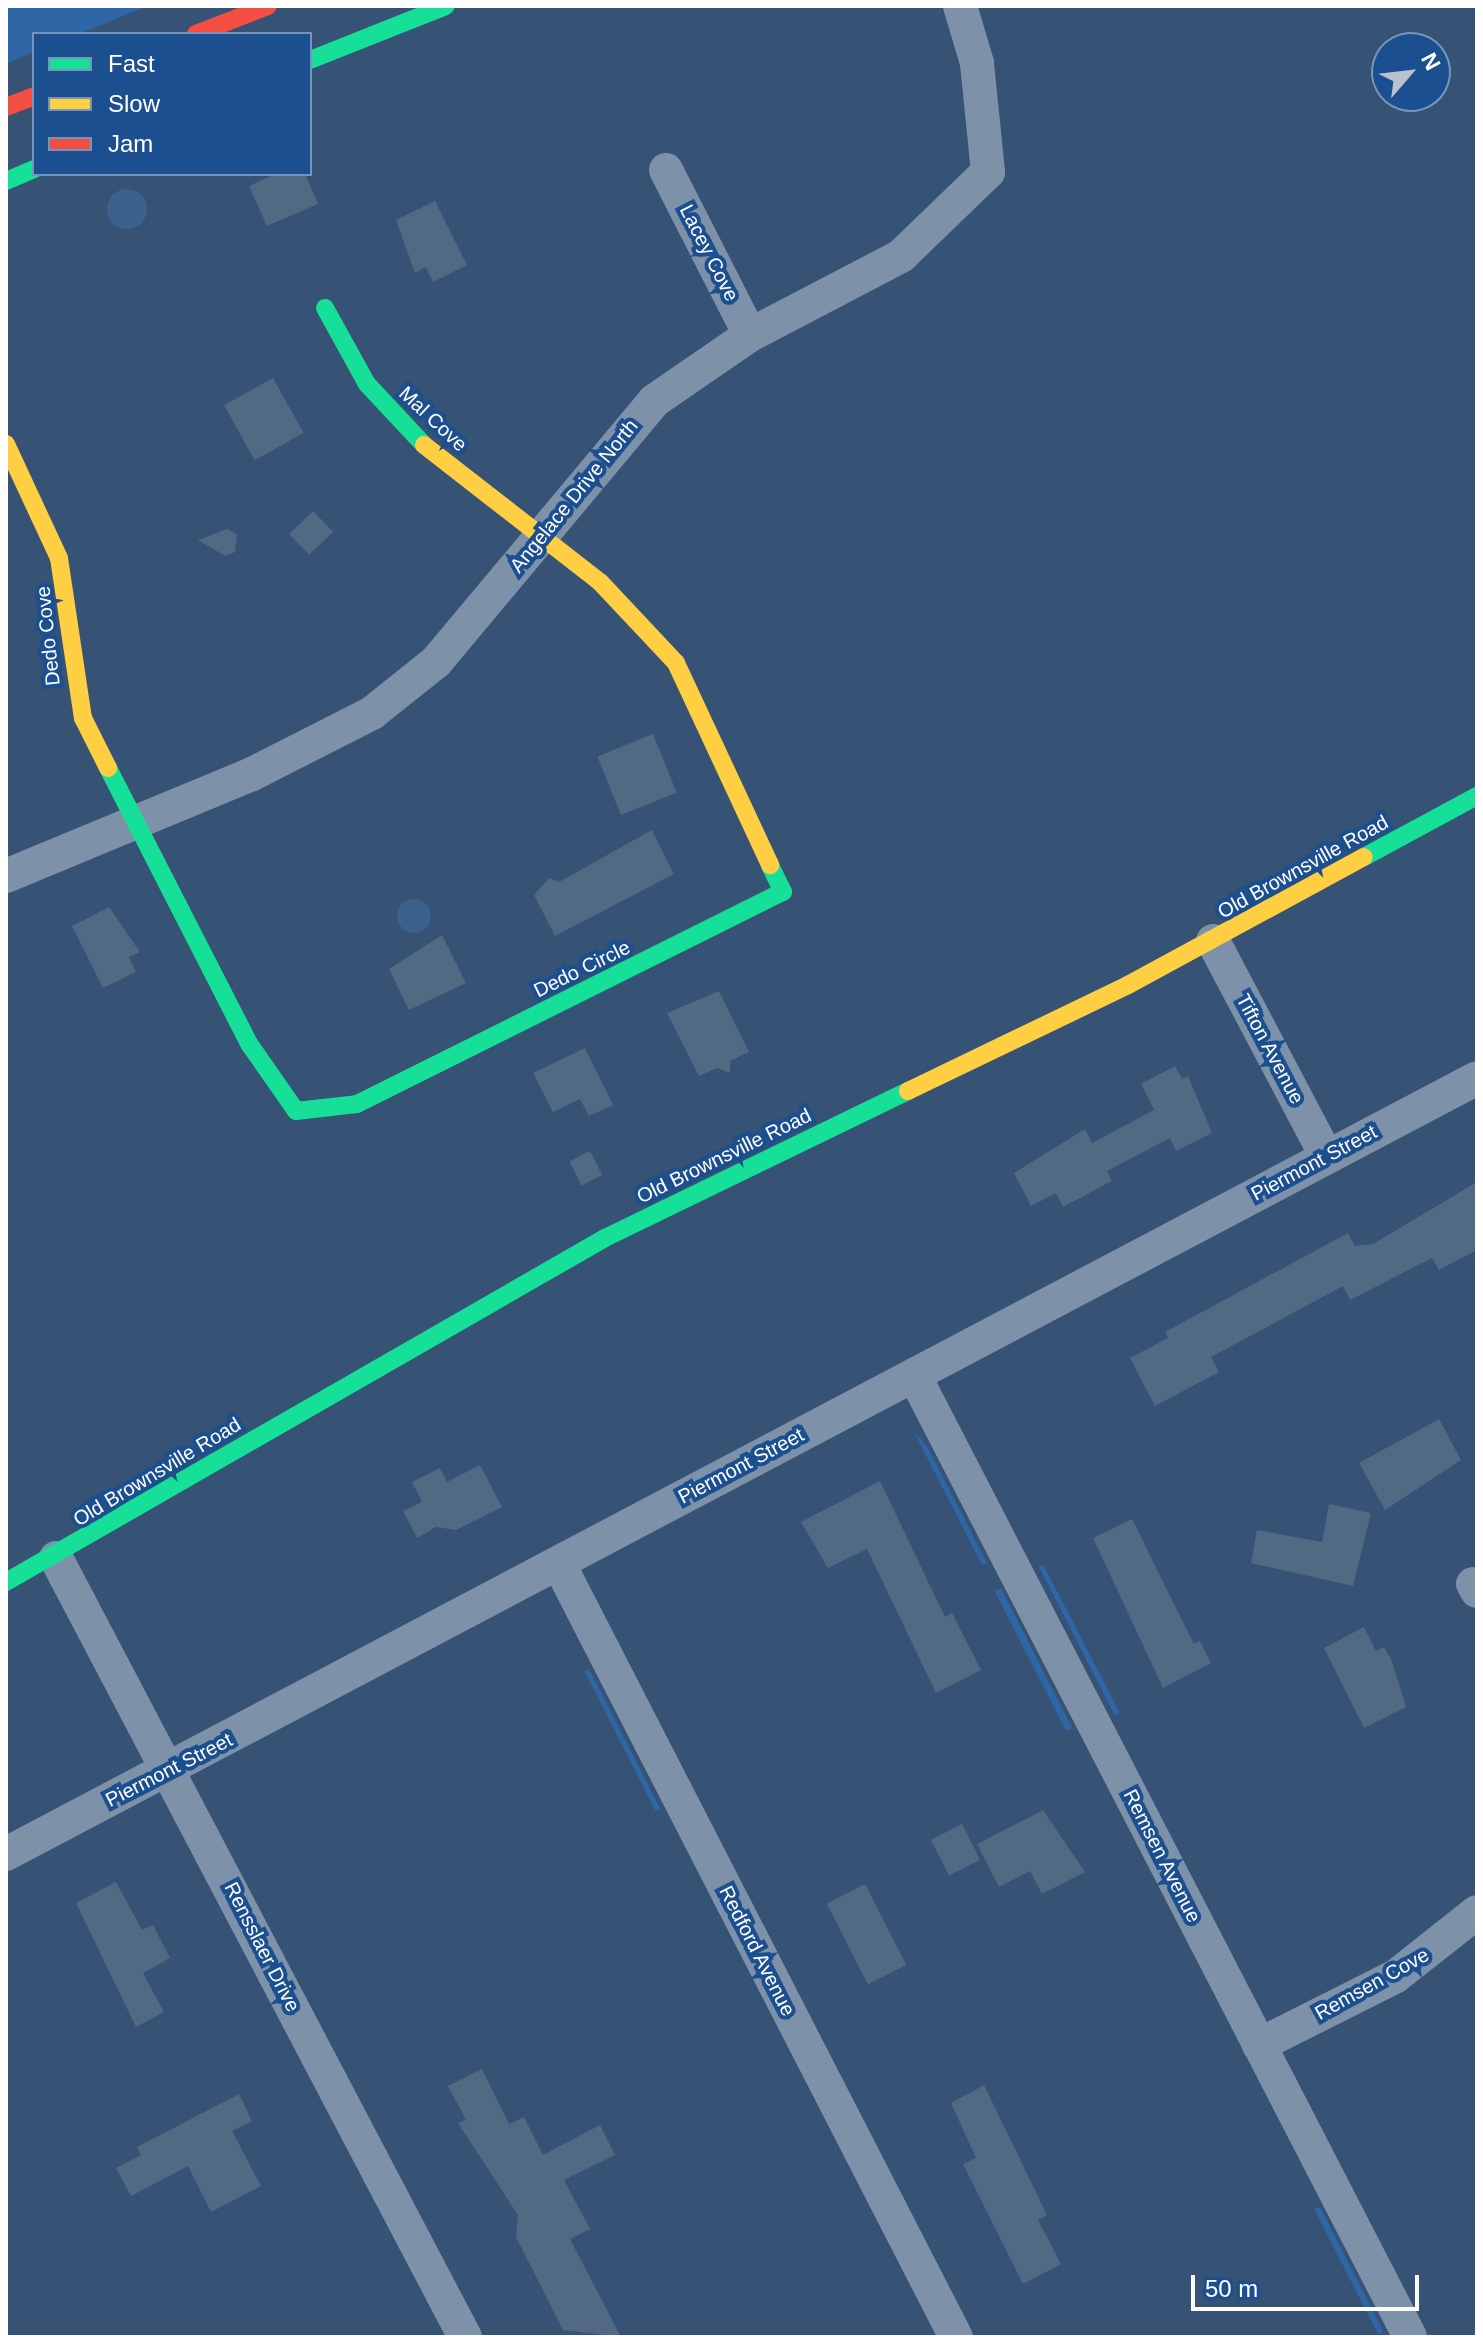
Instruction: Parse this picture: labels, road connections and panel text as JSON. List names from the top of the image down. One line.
{"streets":{"street":["Lacey Cove","Mal Cove","Angelace Drive North","Dedo Cove","Old Brownsville Road","Dedo Circle","Tifton Avenue","Piermont Street","Remsen Avenue","Rensslaer Drive","Redford Avenue","Remsen Cove"]},"crossings":[["Lacey Cove","Angelace Drive North"],["Mal Cove","Angelace Drive North"],["Mal Cove","Dedo Circle"],["Angelace Drive North","Dedo Cove"],["Angelace Drive North","Dedo Circle"],["Dedo Cove","Dedo Circle"],["Old Brownsville Road","Tifton Avenue"],["Old Brownsville Road","Rensslaer Drive"],["Tifton Avenue","Piermont Street"],["Piermont Street","Remsen Avenue"],["Piermont Street","Rensslaer Drive"],["Piermont Street","Redford Avenue"],["Remsen Avenue","Remsen Cove"]],"legend":["Fast","Slow","Jam"],"scale_bar":"50 m","north":"top right"}
